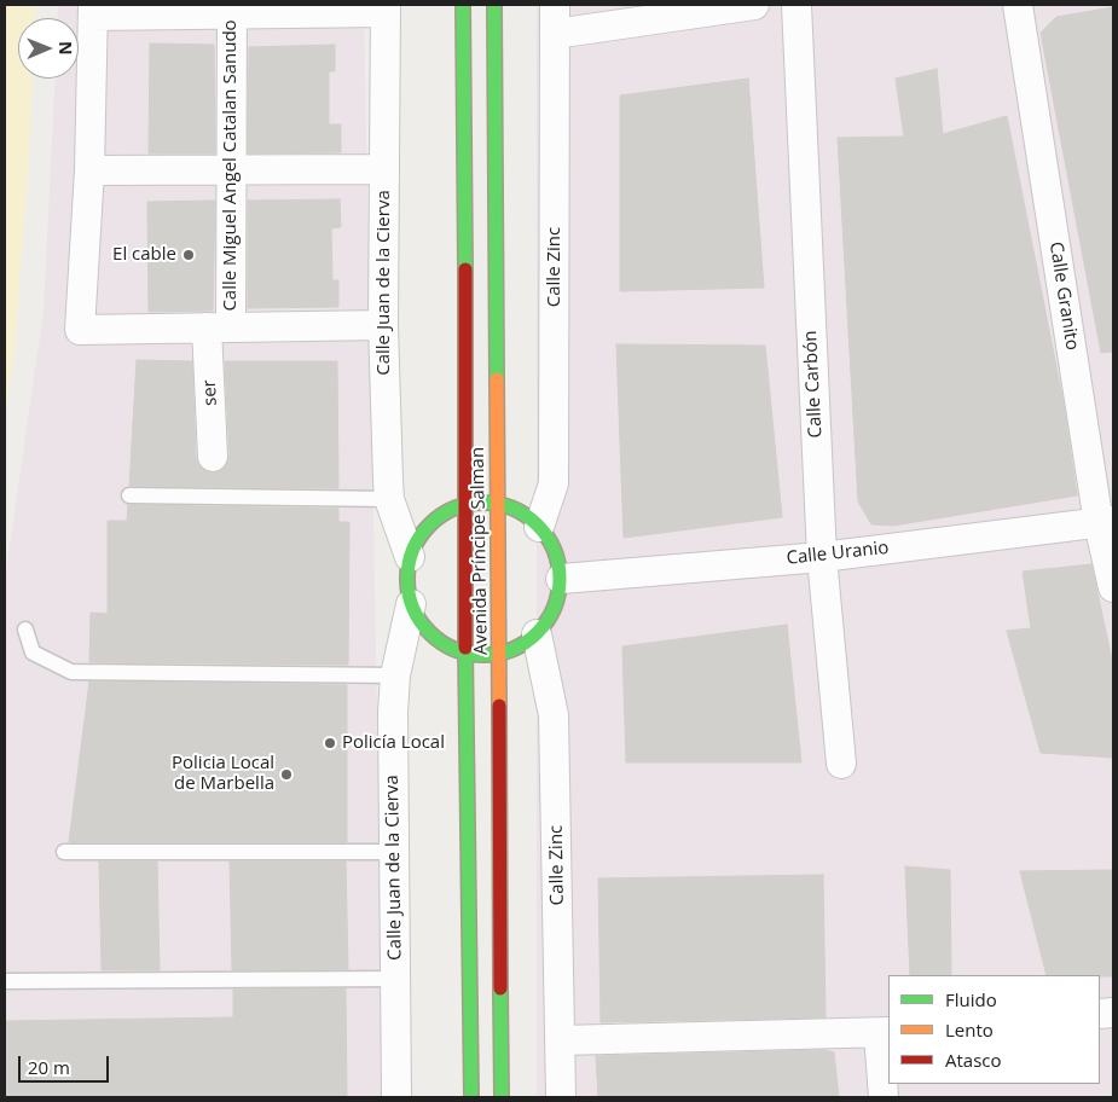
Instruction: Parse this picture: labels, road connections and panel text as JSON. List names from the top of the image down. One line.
{"streets":{"main road":["Avenida Príncipe Salman"],"street":["Calle Miguel Angel Catalan Sanudo","Calle Zinc","Calle Juan de la Cierva","Calle Granito","Calle Carbón","ser","Calle Uranio"]},"crossings":[["Calle Miguel Angel Catalan Sanudo","ser"],["Calle Granito","Calle Uranio"],["Calle Carbón","Calle Uranio"]],"places":["El cable","Policía Local","Policia Local de Marbella"],"legend":["Fluido","Lento","Atasco"],"scale_bar":"20 m","north":"right"}
